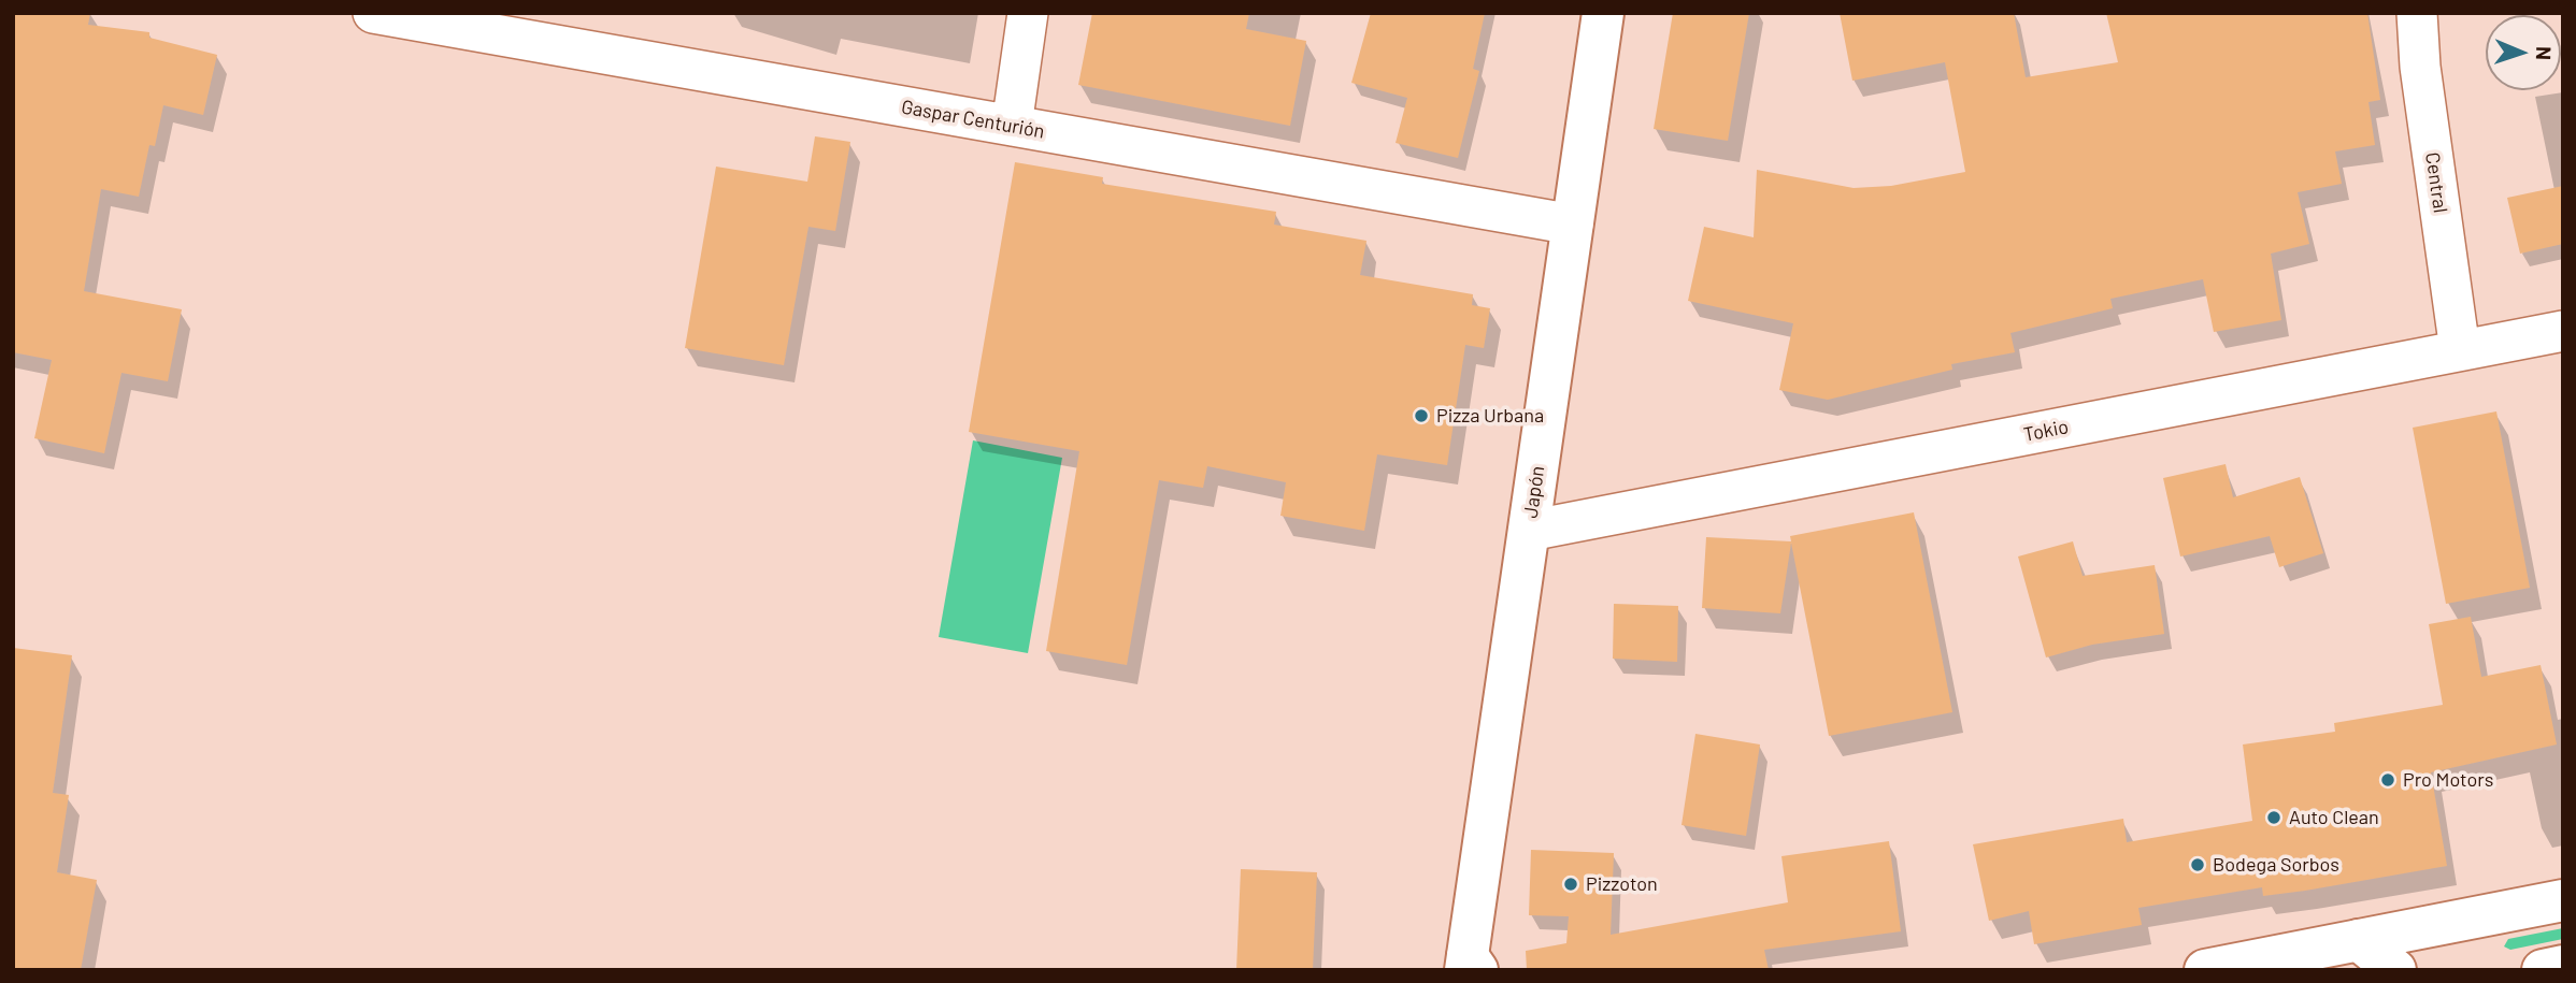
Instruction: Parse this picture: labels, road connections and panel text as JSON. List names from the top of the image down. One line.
{"streets":{"street":["Gaspar Centurión","Central","Tokio","Japón"]},"crossings":[["Gaspar Centurión","Japón"],["Central","Tokio"],["Tokio","Japón"]],"places":["Pizza Urbana","Pro Motors","Auto Clean","Bodega Sorbos","Pizzoton"],"north":"right"}
